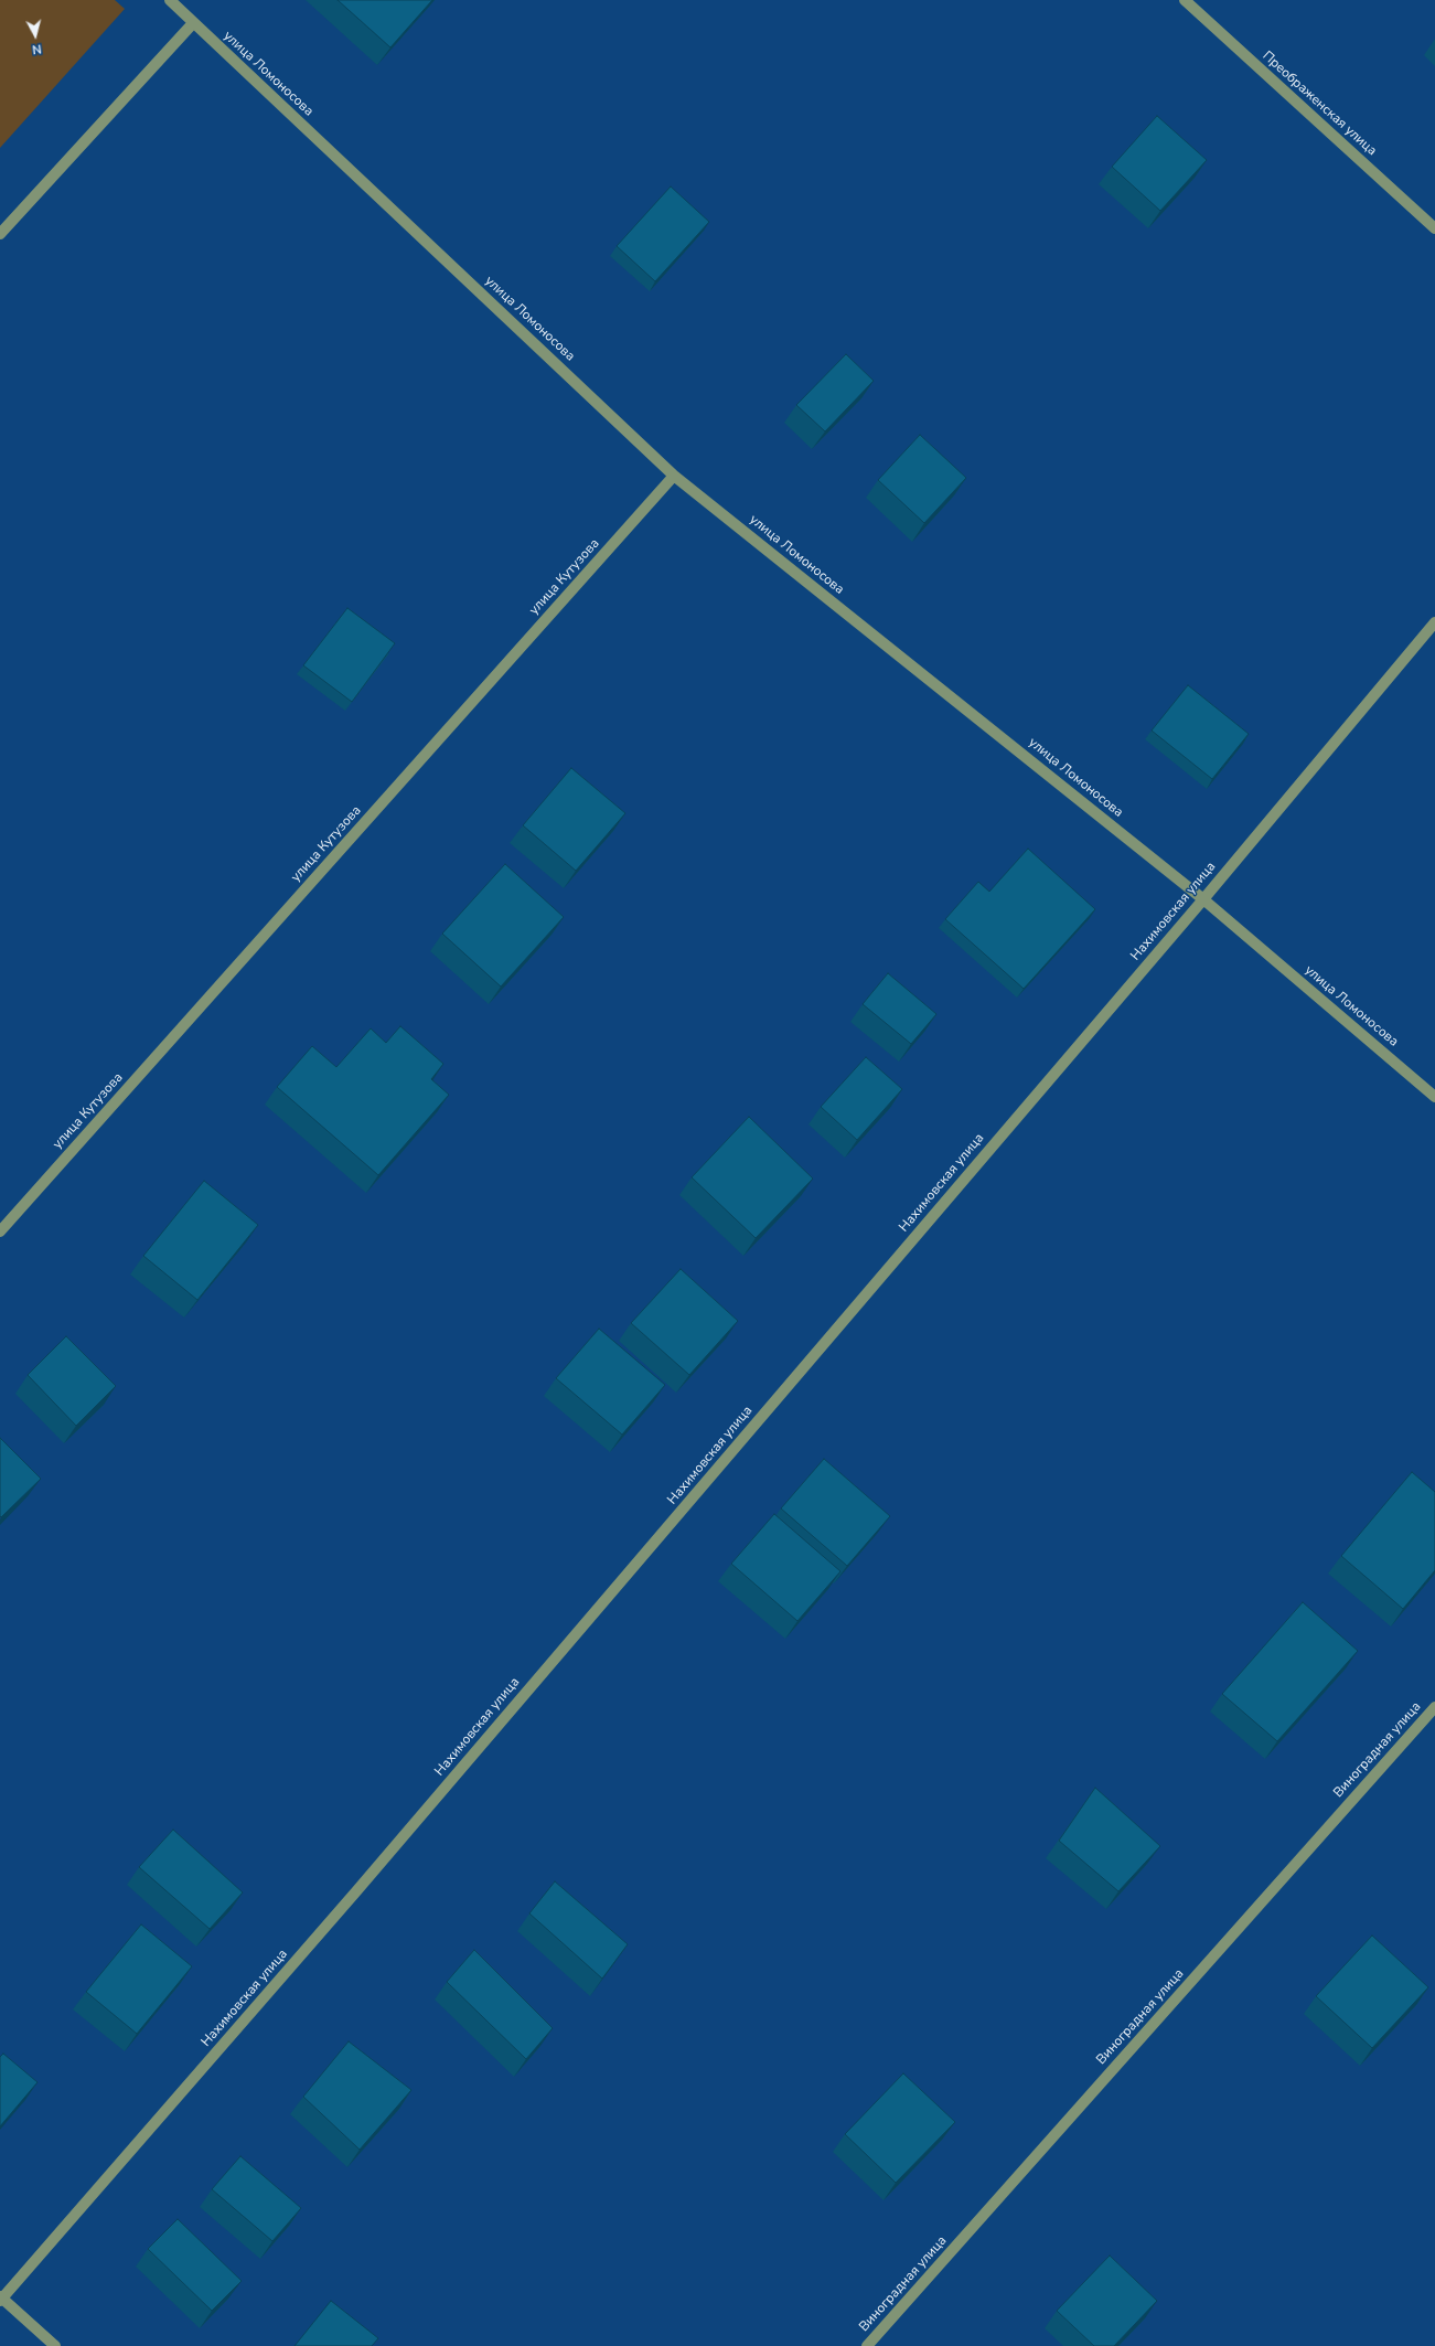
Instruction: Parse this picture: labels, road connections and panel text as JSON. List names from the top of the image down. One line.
{"streets":{"street":["улица Ломоносова","Преображенская улица","улица Кутузова","Нахимовская улица","Виноградная улица"]},"crossings":[["улица Ломоносова","улица Кутузова"],["улица Ломоносова","Нахимовская улица"]],"north":"bottom"}
